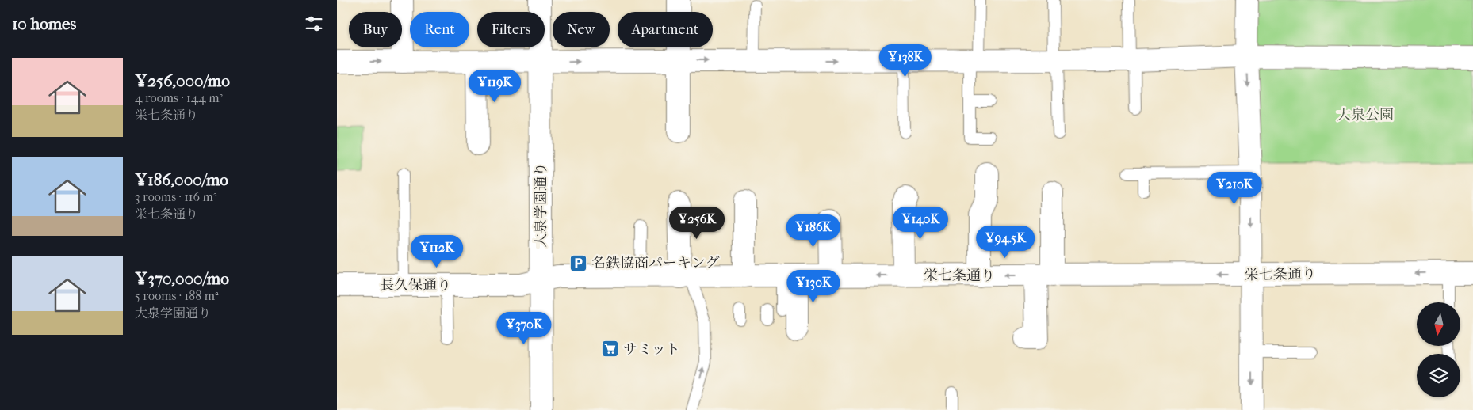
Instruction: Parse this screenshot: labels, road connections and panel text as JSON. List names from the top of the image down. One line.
{"streets":{"street":["大泉学園通り","栄七条通り","長久保通り"]},"crossings":[["大泉学園通り","栄七条通り"],["大泉学園通り","長久保通り"],["栄七条通り","長久保通り"]],"one_way":["栄七条通り"],"parks":["大泉公園"],"places":{"parking":["名鉄協商パーキング"],"supermarket":["サミット"]},"north":"bottom","page":{"heading":"10 homes","chip":["Buy","Rent","Filters","New","Apartment"],"price":["¥138K","¥119K","¥210K","¥256K","¥140K","¥186K","¥94.5K","¥112K","¥130K","¥370K"],"list":[{"name":"¥256,000/mo","note":"4 rooms · 144 m² · 栄七条通り"},{"name":"¥186,000/mo","note":"3 rooms · 116 m² · 栄七条通り"},{"name":"¥370,000/mo","note":"5 rooms · 188 m² · 大泉学園通り"}]}}
